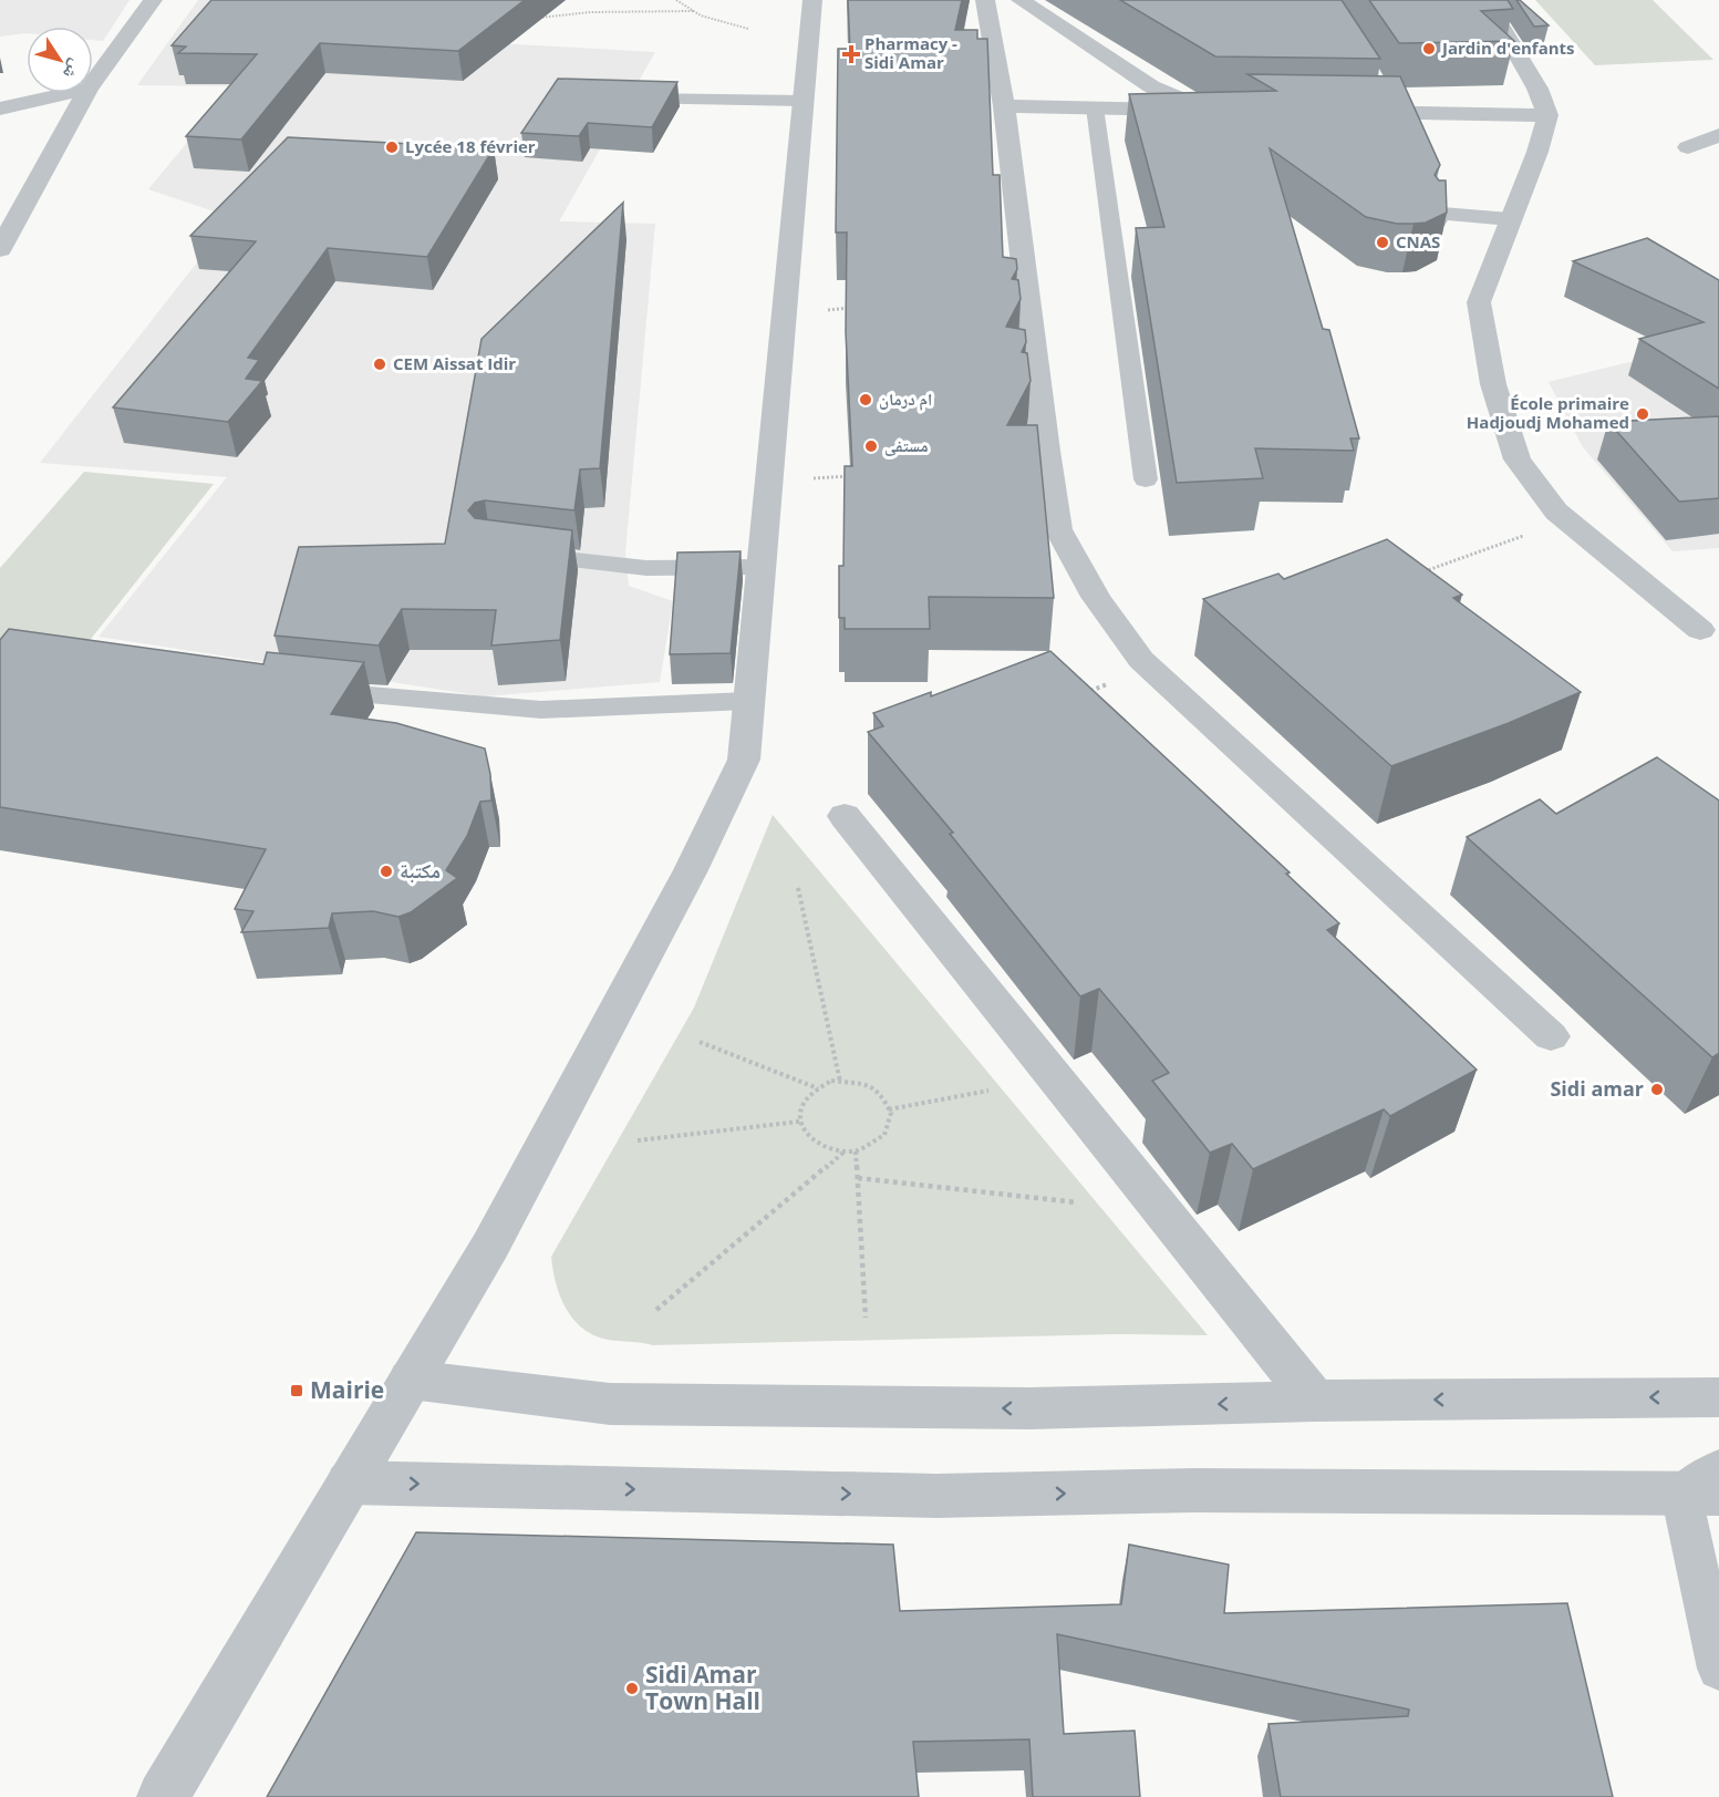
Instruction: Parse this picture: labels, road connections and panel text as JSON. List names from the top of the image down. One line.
{"places":{"other":["Jardin d'enfants","Lycée 18 février","CNAS","CEM Aissat Idir","ام درمان","École primaire Hadjoudj Mohamed","مستفى","مكتبة","Sidi amar","Sidi Amar Town Hall"],"health":["Pharmacy - Sidi Amar"],"transit":["Mairie"]},"north":"bottom right"}
